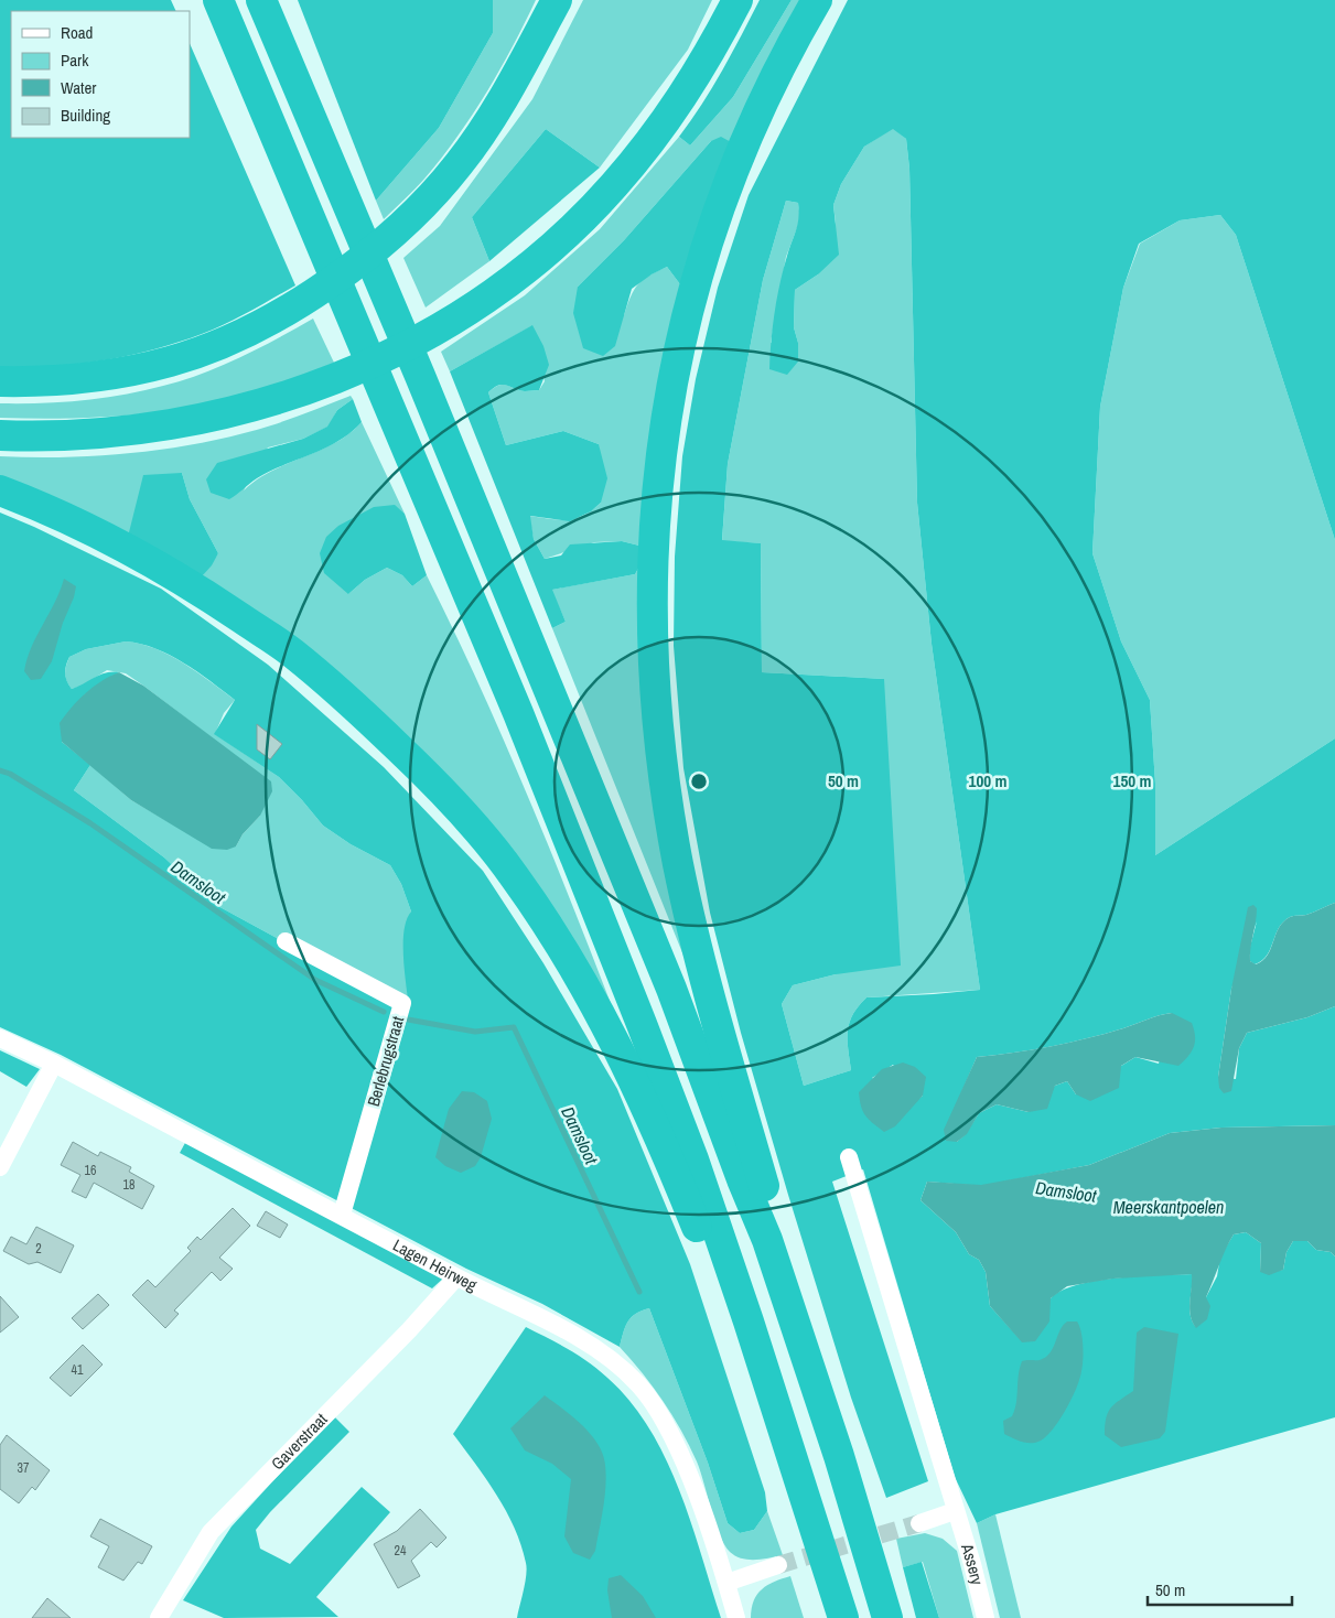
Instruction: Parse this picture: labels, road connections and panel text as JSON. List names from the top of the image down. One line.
{"streets":{"street":["Berlebrugstraat","Lagen Heirweg","Gaverstraat","Assery"]},"crossings":[["Berlebrugstraat","Lagen Heirweg"],["Lagen Heirweg","Gaverstraat"]],"water":["Damsloot","Meerskantpoelen"],"house_numbers":["16","18","2","41","37","24"],"legend":["Road","Park","Water","Building"],"scale_bar":"50 m","rings":["50 m","100 m","150 m"]}
